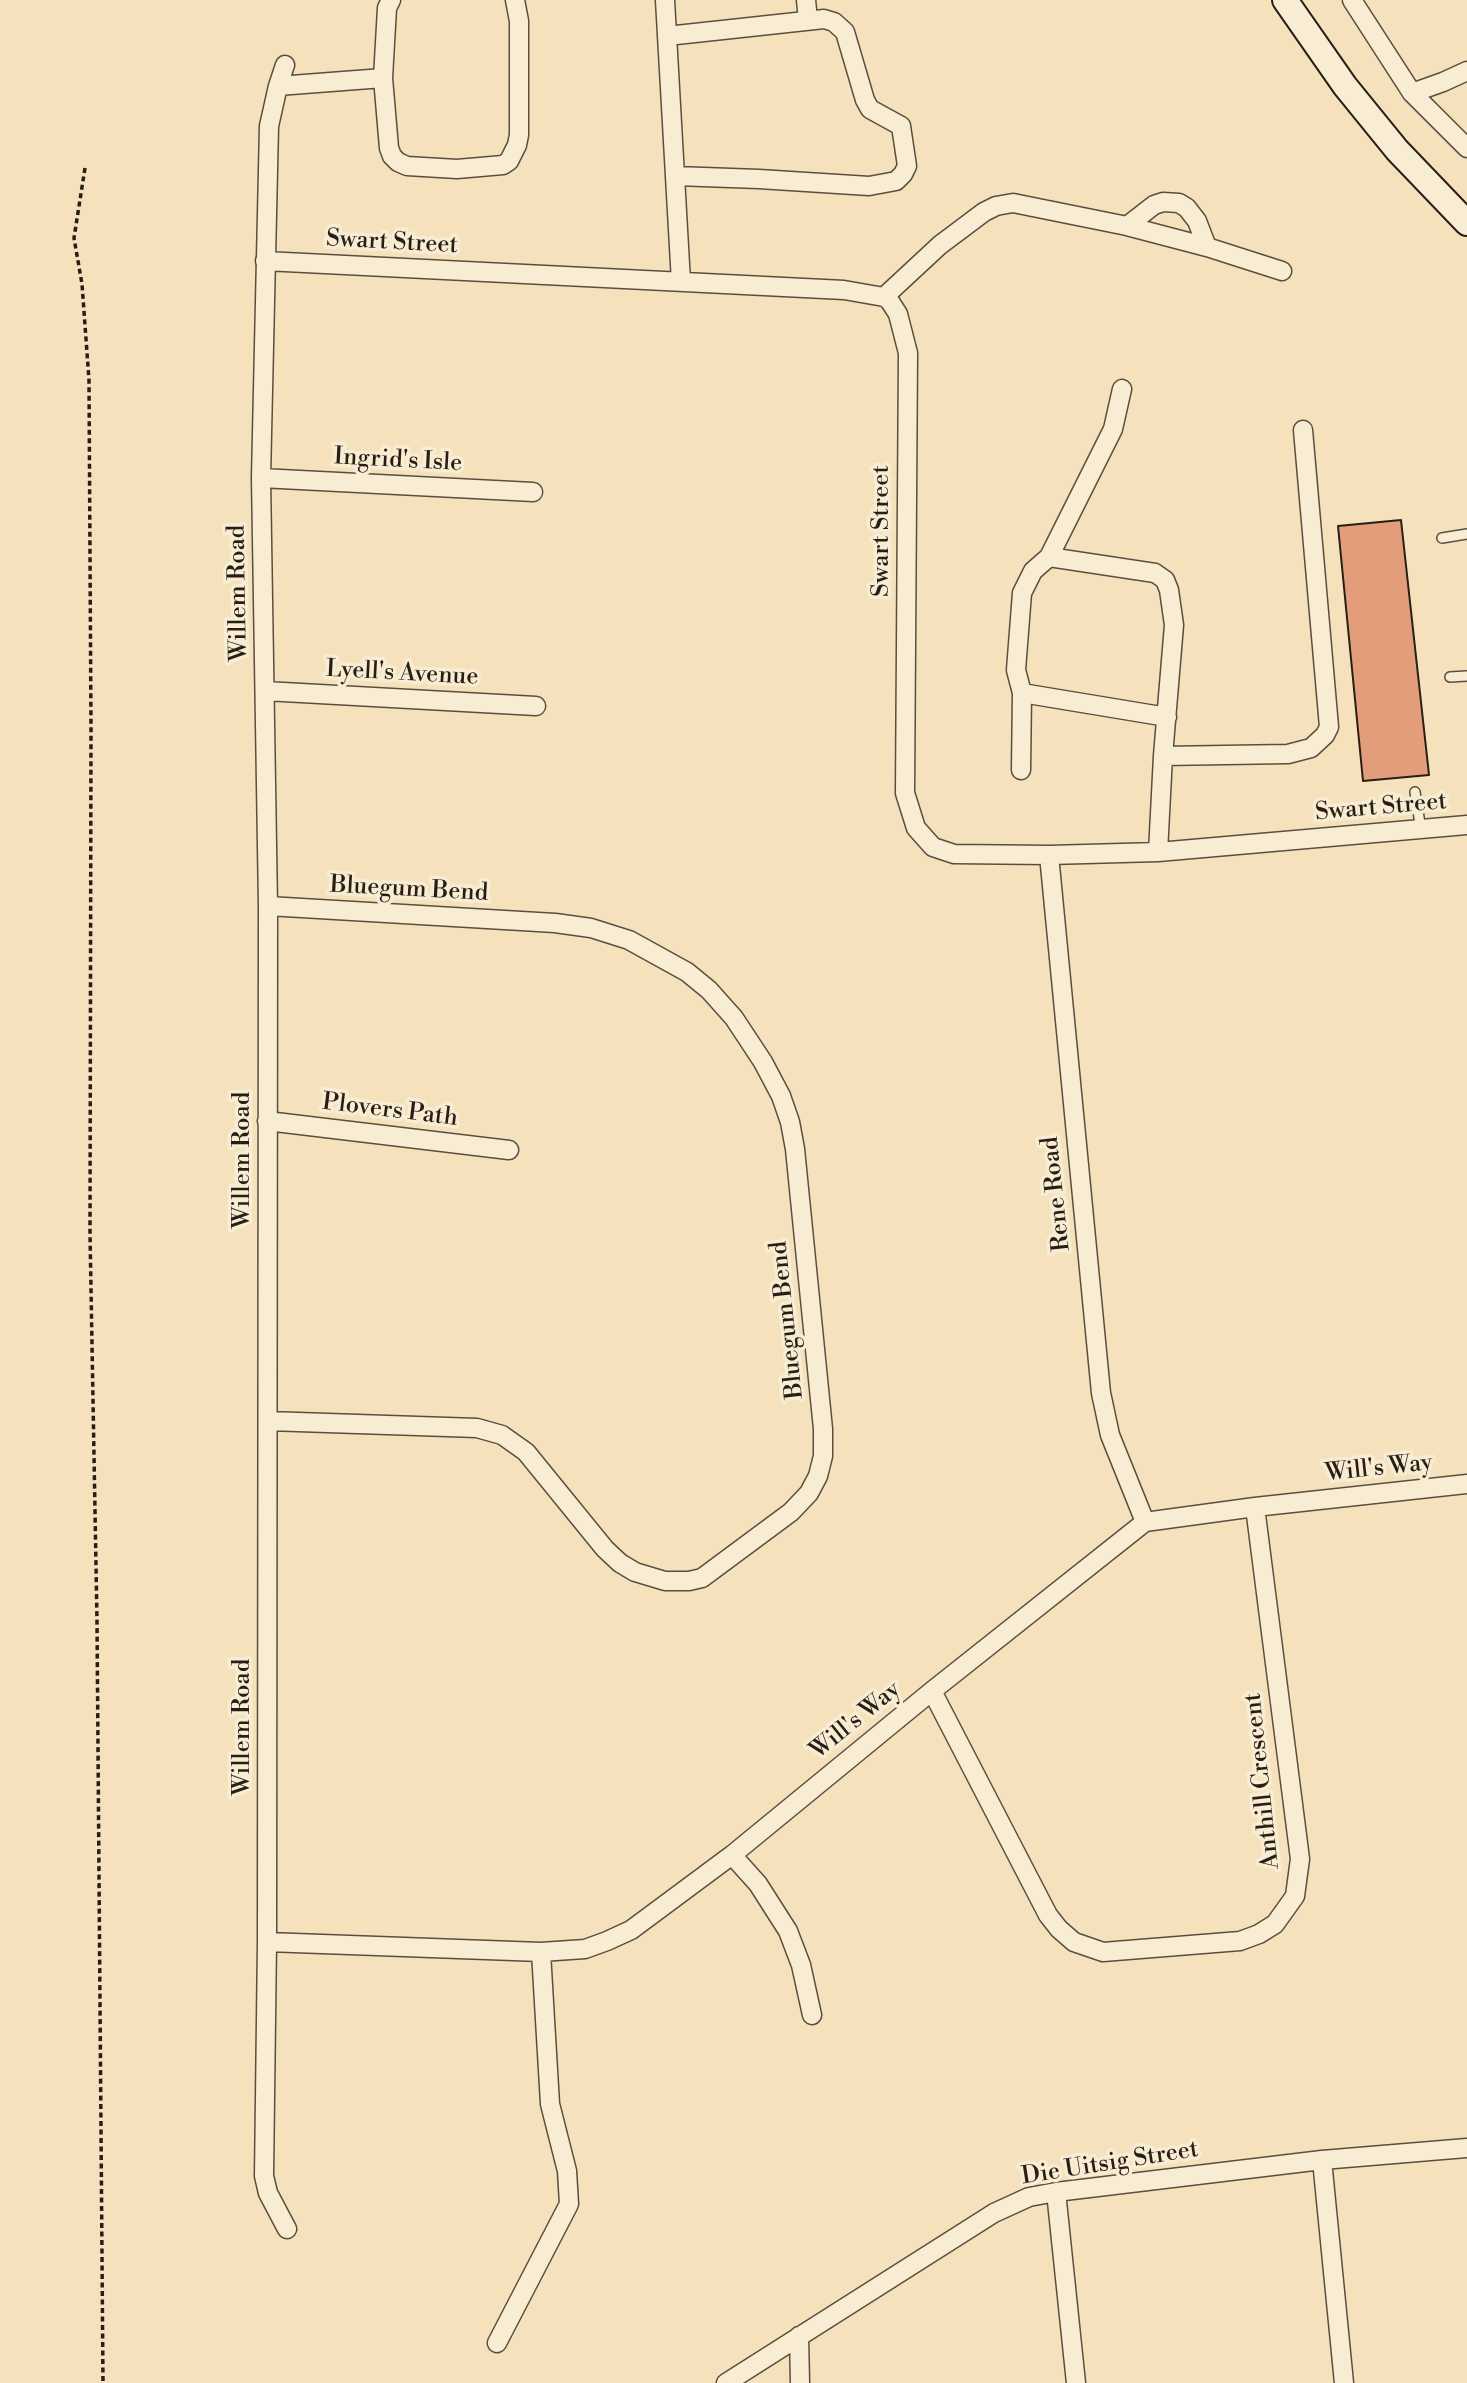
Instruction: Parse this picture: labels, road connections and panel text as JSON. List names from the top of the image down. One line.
{"streets":{"street":["Swart Street","Ingrid's Isle","Willem Road","Lyell's Avenue","Bluegum Bend","Plovers Path","Rene Road","Will's Way","Anthill Crescent","Die Uitsig Street"]},"crossings":[["Swart Street","Willem Road"],["Swart Street","Rene Road"],["Ingrid's Isle","Willem Road"],["Willem Road","Lyell's Avenue"],["Willem Road","Bluegum Bend"],["Willem Road","Plovers Path"],["Willem Road","Will's Way"],["Rene Road","Will's Way"],["Will's Way","Anthill Crescent"]]}
